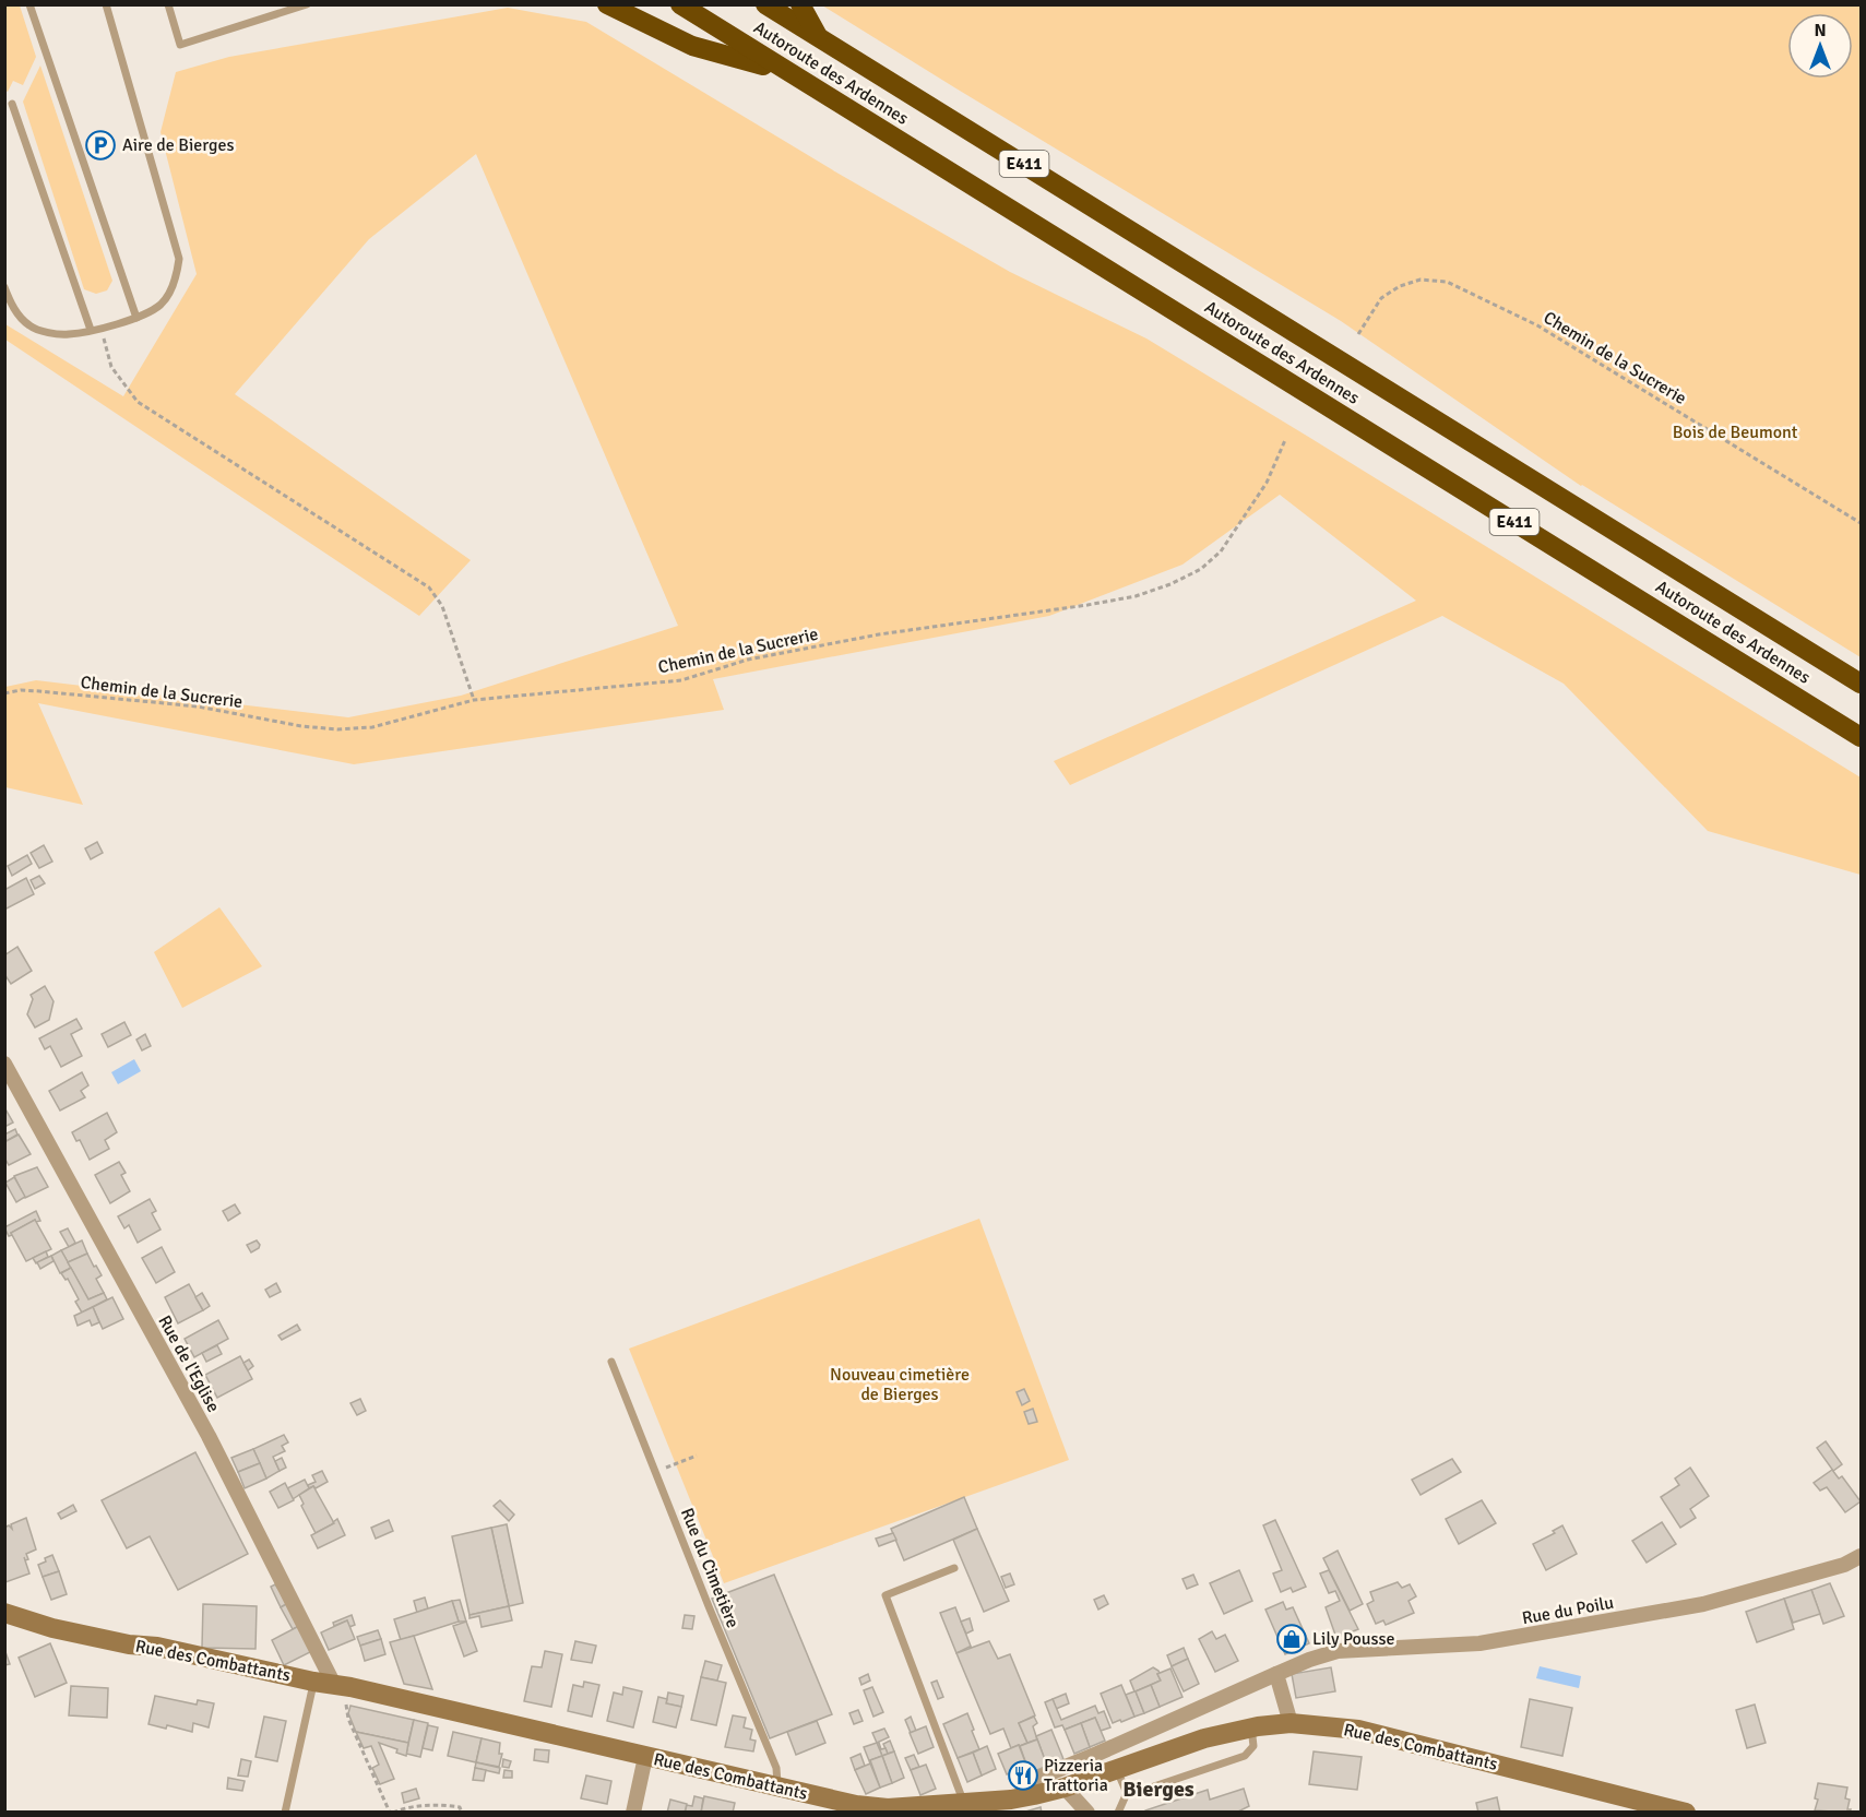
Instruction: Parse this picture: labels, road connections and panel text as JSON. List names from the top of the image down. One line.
{"streets":{"highway":["Autoroute des Ardennes","E411"],"street":["Rue de l'Eglise","Rue du Poilu","Rue des Combattants"],"lane":["Rue du Cimetière"],"path":["Chemin de la Sucrerie"]},"crossings":[["Rue de l'Eglise","Rue des Combattants"],["Rue du Cimetière","Rue des Combattants"],["Rue du Poilu","Rue des Combattants"]],"districts":["Bierges"],"parks":["Bois de Beumont","Nouveau cimetière de Bierges"],"places":{"parking":["Aire de Bierges"],"shop":["Lily Pousse"],"restaurant":["Pizzeria Trattoria"]},"north":"top"}
